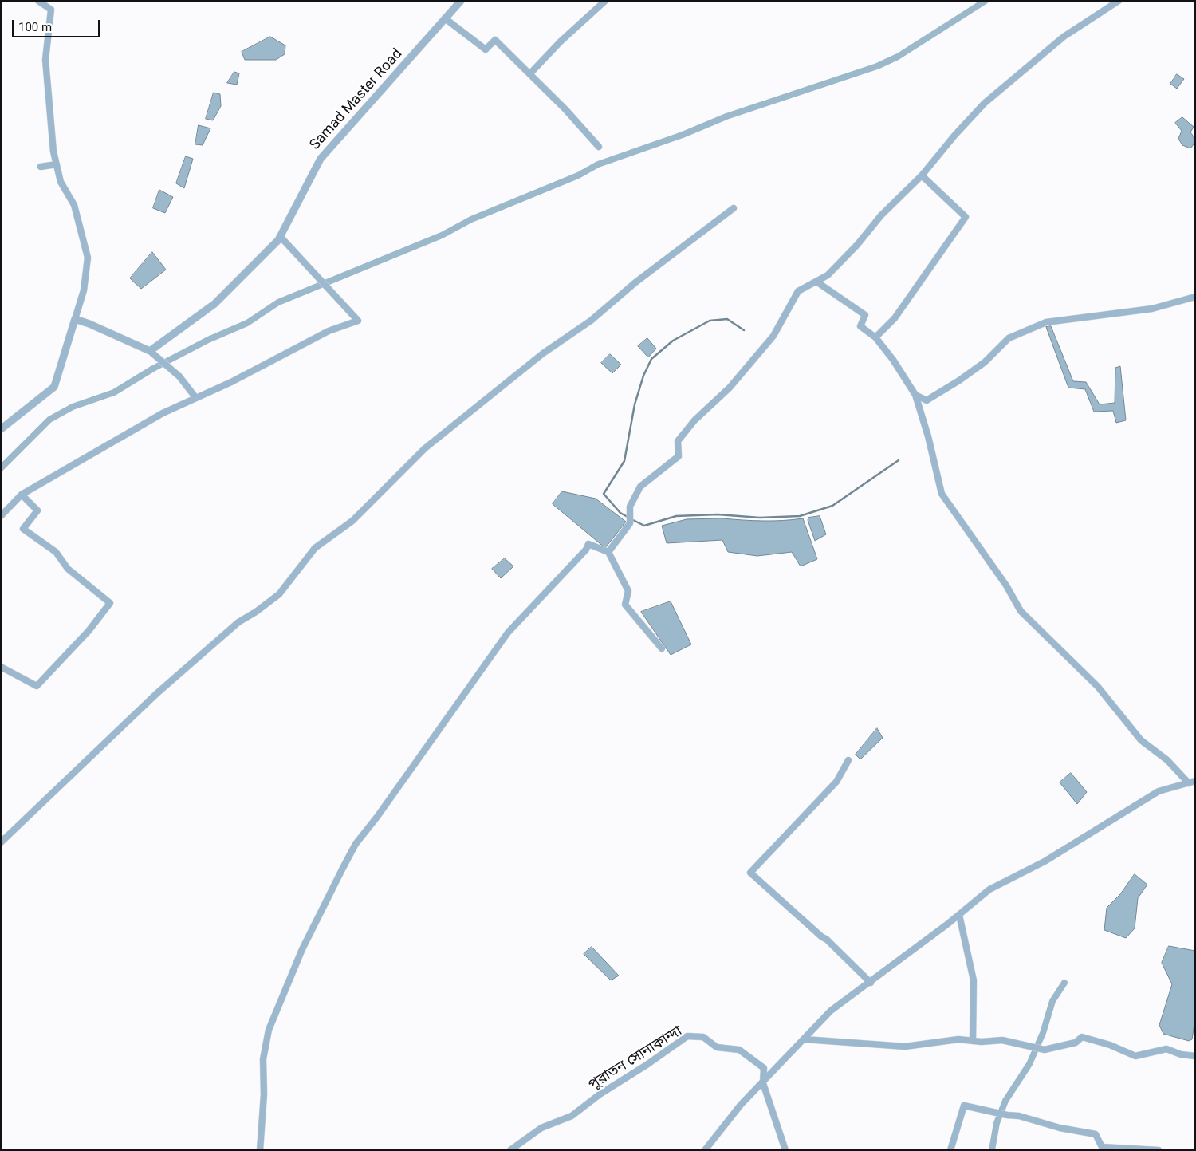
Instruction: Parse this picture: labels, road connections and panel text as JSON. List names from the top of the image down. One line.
{"streets":{"street":["Samad Master Road","পুরাতন সোনাকান্দা"]},"scale_bar":"100 m"}
